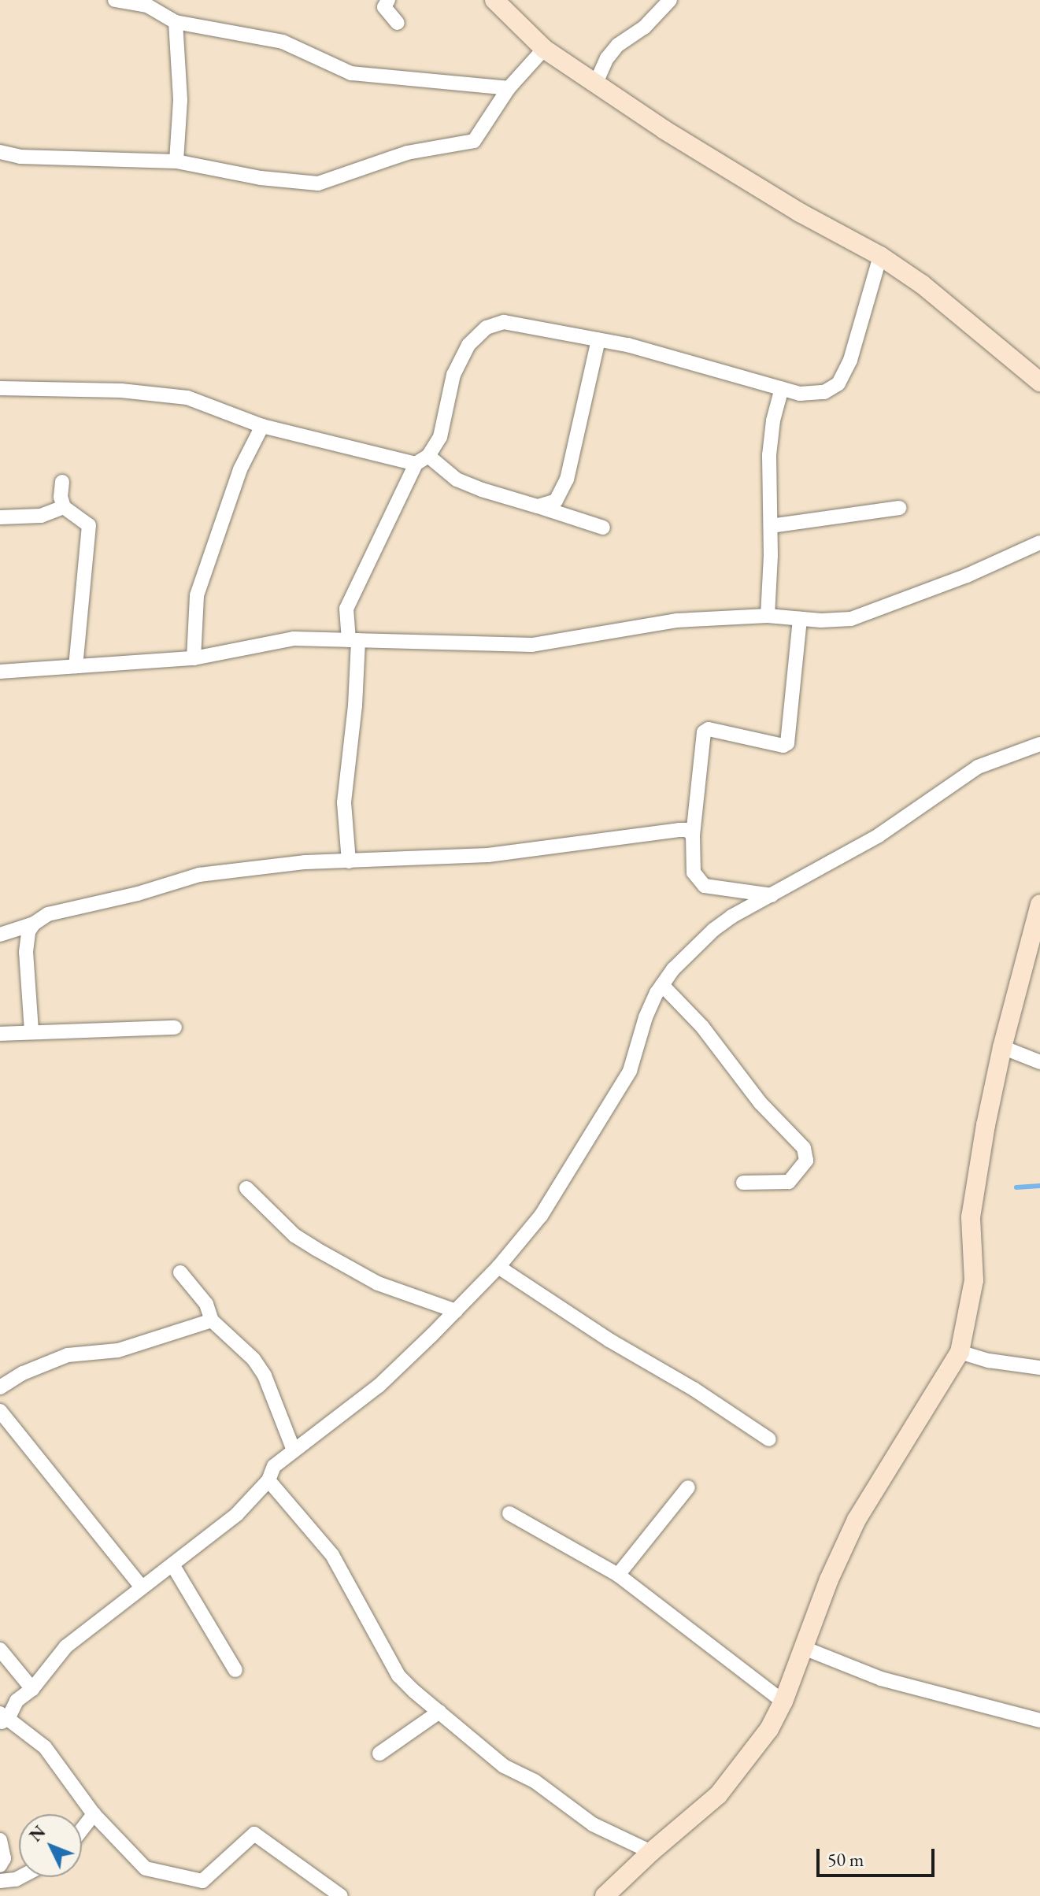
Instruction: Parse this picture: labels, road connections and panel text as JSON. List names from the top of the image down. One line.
{"scale_bar":"50 m","north":"top left"}
